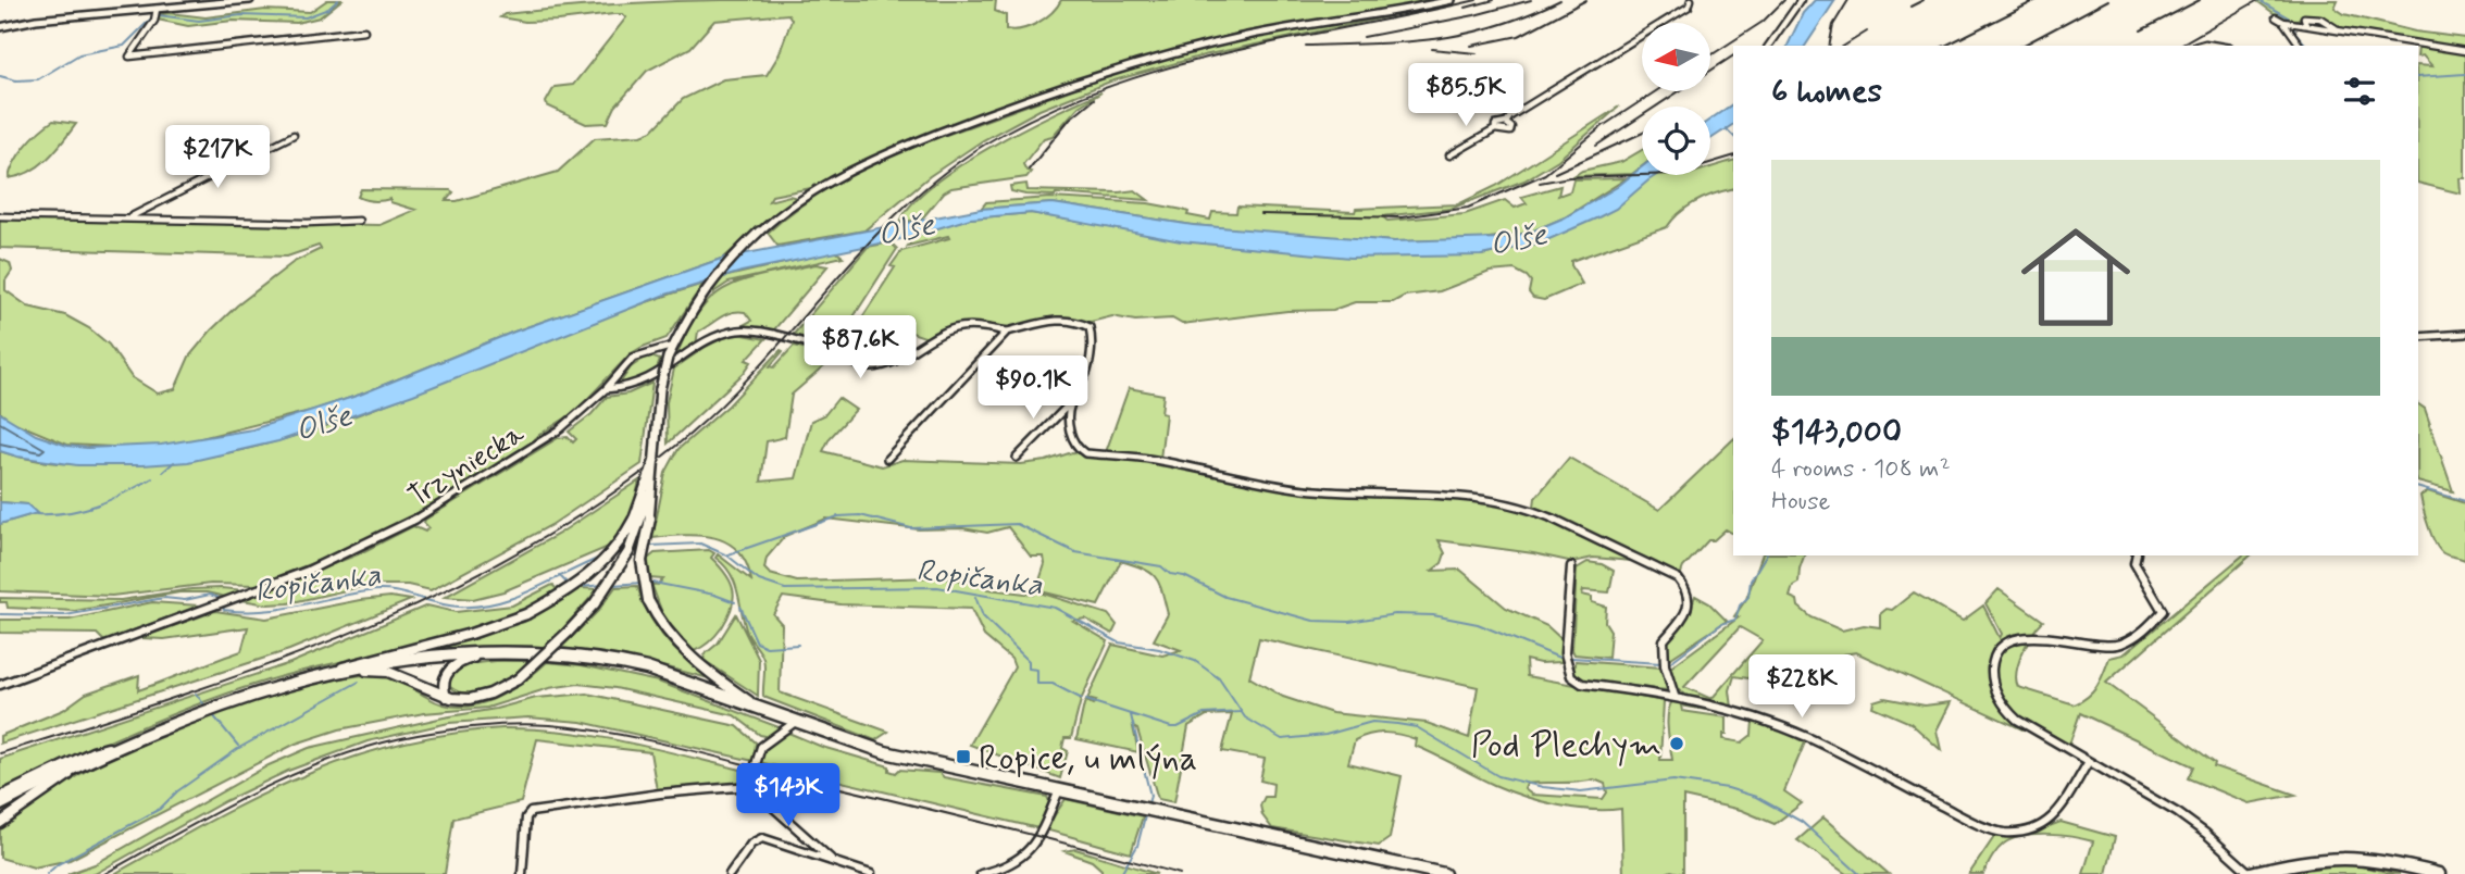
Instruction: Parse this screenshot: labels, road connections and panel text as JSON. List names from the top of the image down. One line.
{"streets":{"street":["Trzyniecka"]},"water":["Olše","Ropičanka"],"places":{"other":["Pod Plechym"],"transit":["Ropice, u mlýna"]},"north":"left","page":{"heading":"6 homes","price":["$85.5K","$217K","$87.6K","$90.1K","$228K","$143K"],"list":[{"name":"$143,000","note":"4 rooms · 108 m² · House"}]}}
